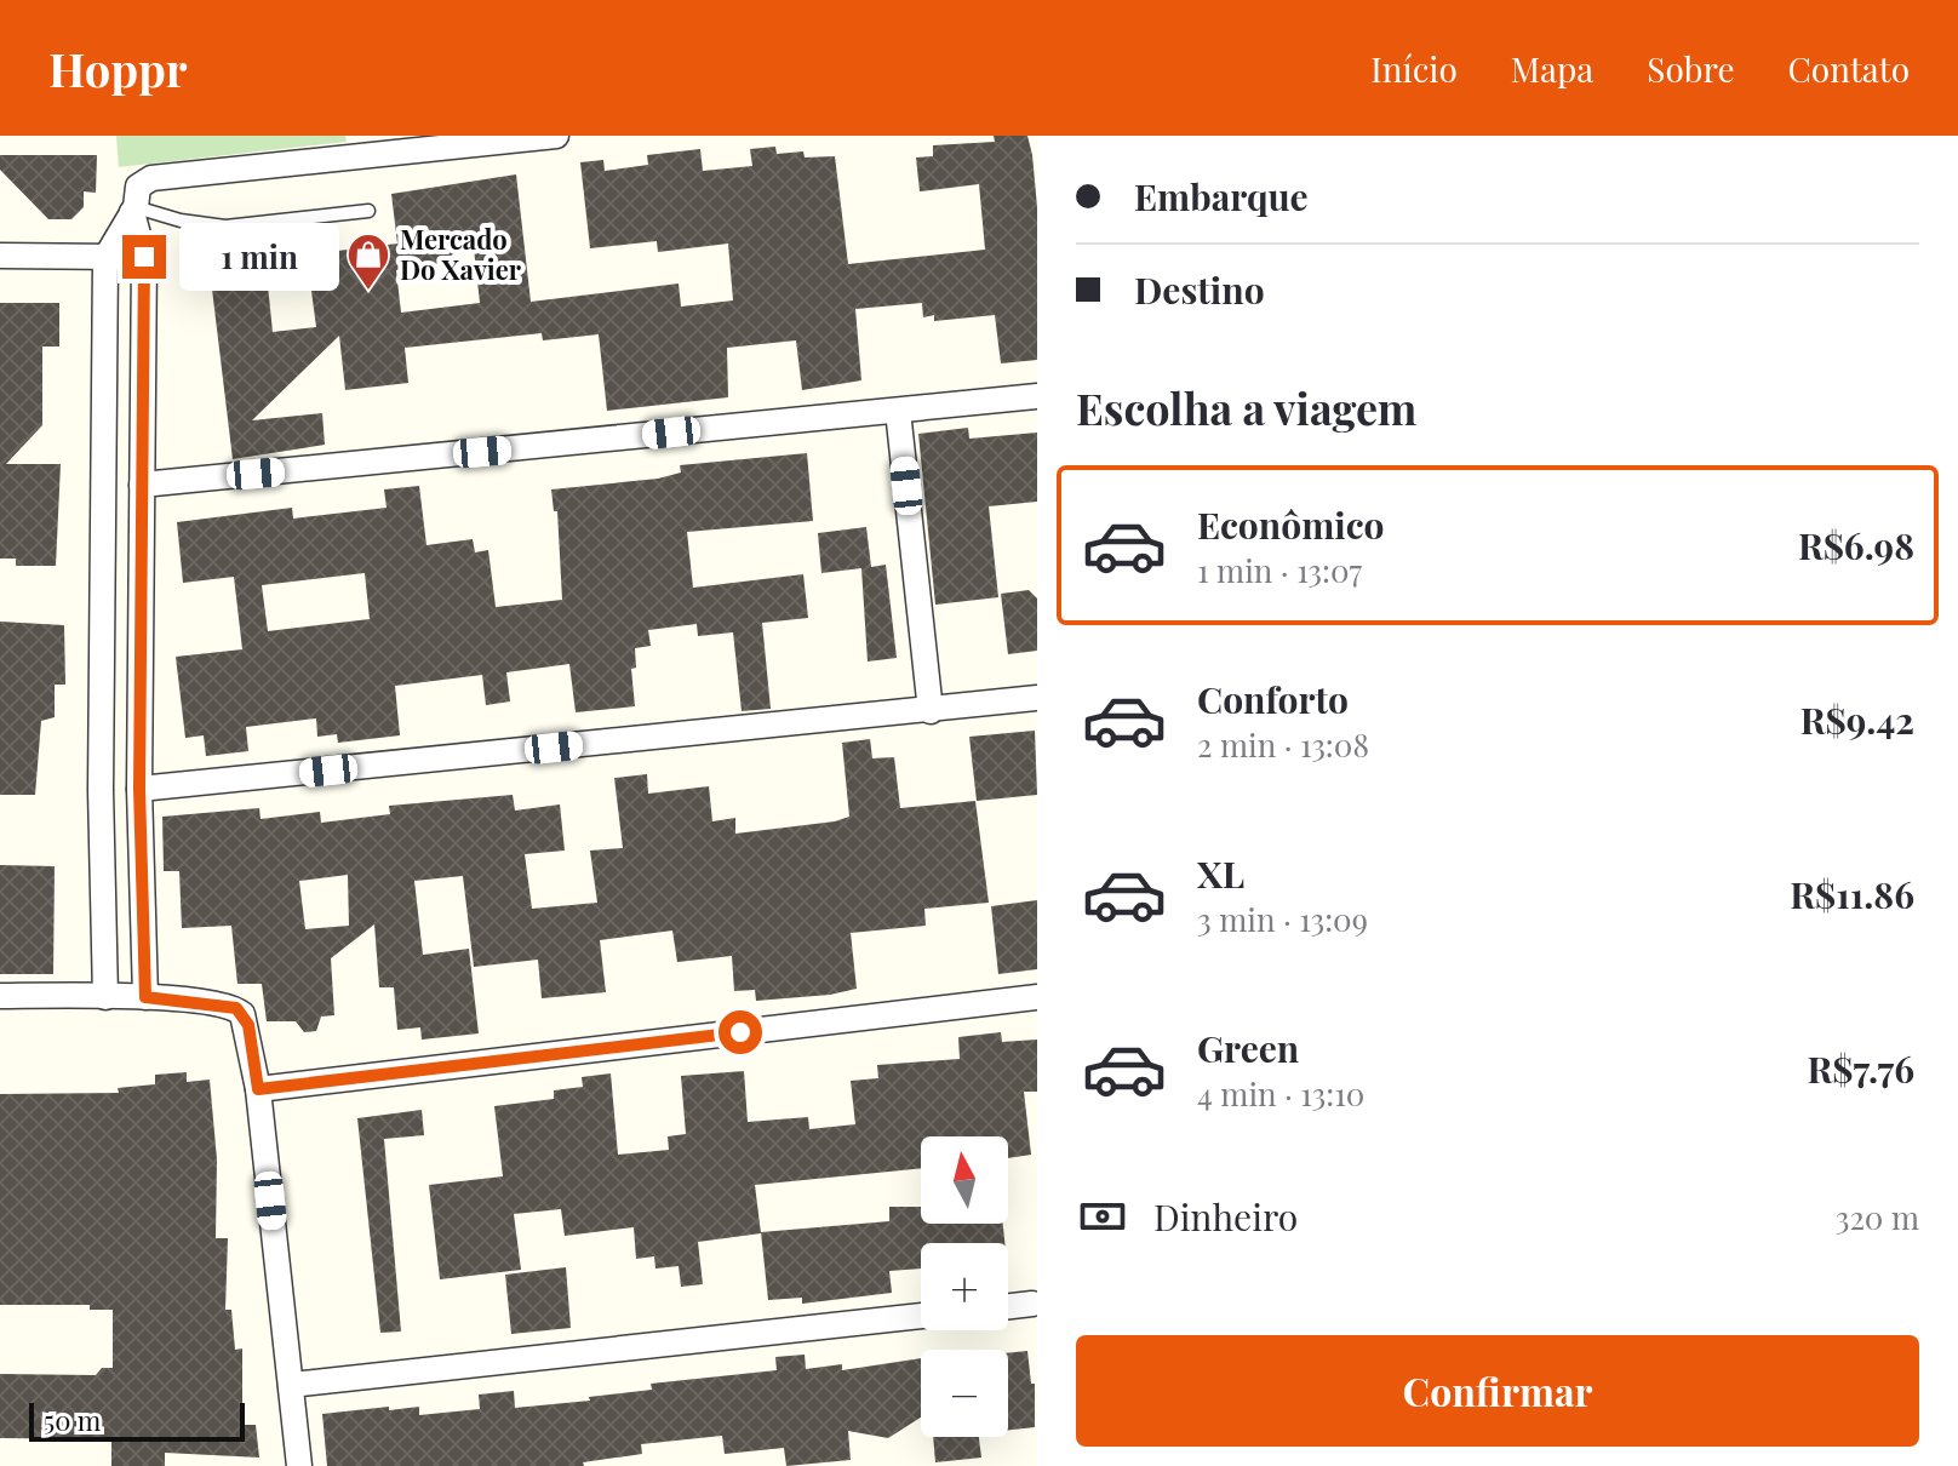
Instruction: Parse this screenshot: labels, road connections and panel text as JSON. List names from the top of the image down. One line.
{"places":{"shop":["Mercado Do Xavier"]},"scale_bar":"50 m","north":"top","page":{"header":"Hoppr","nav":["Início","Mapa","Sobre","Contato"],"banner":["Embarque","Destino"],"bubble":"1 min","heading":"Escolha a viagem","list":[{"name":"Econômico","note":"1 min · 13:07","value":"R$6.98"},{"name":"Conforto","note":"2 min · 13:08","value":"R$9.42"},{"name":"XL","note":"3 min · 13:09","value":"R$11.86"},{"name":"Green","note":"4 min · 13:10","value":"R$7.76"}],"map_buttons":["+","−"],"pay":["Dinheiro","320 m"],"buttons":"Confirmar","scale":"50 m"}}
